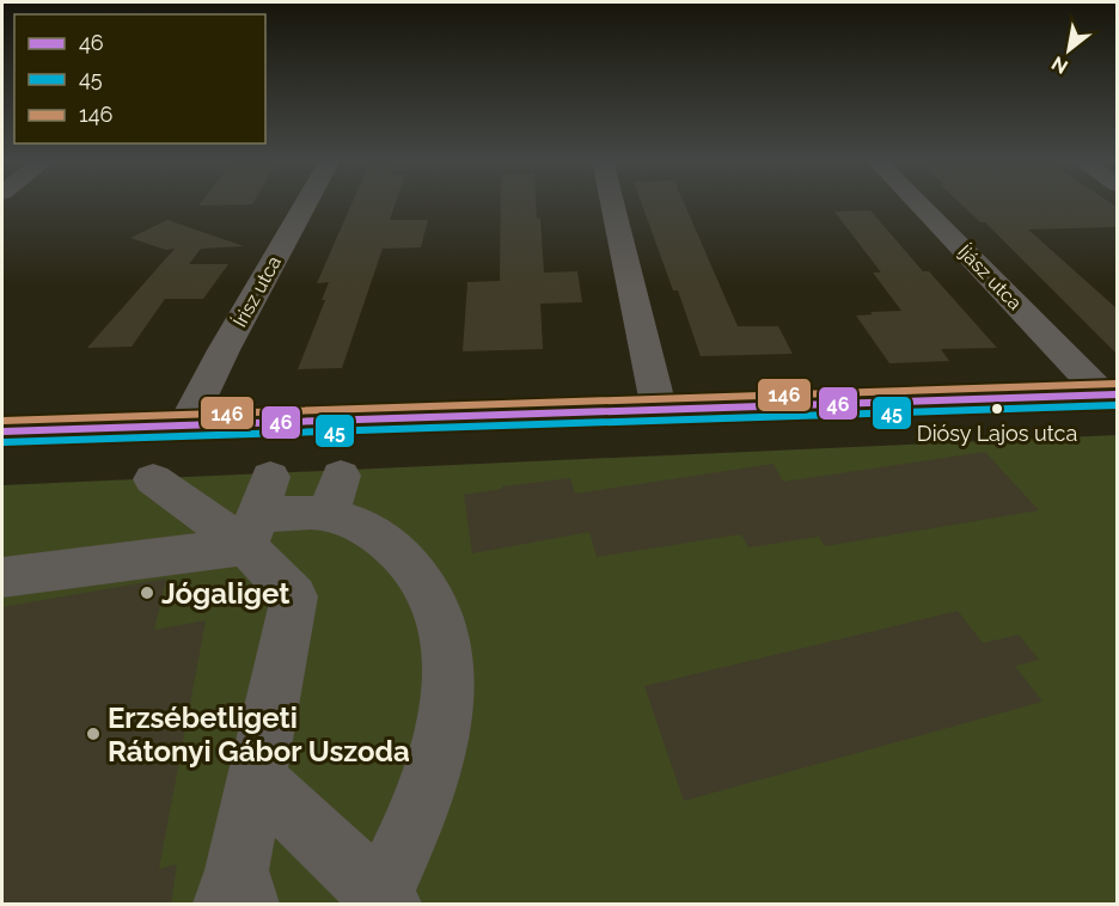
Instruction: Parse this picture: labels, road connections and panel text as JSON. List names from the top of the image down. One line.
{"streets":{"street":["Íjász utca","Írisz utca"]},"places":["Diósy Lajos utca","Jógaliget","Erzsébetligeti Rátonyi Gábor Uszoda"],"lines":["transit line 146","transit line 46","transit line 45"],"legend":["46","45","146"],"north":"bottom left"}
